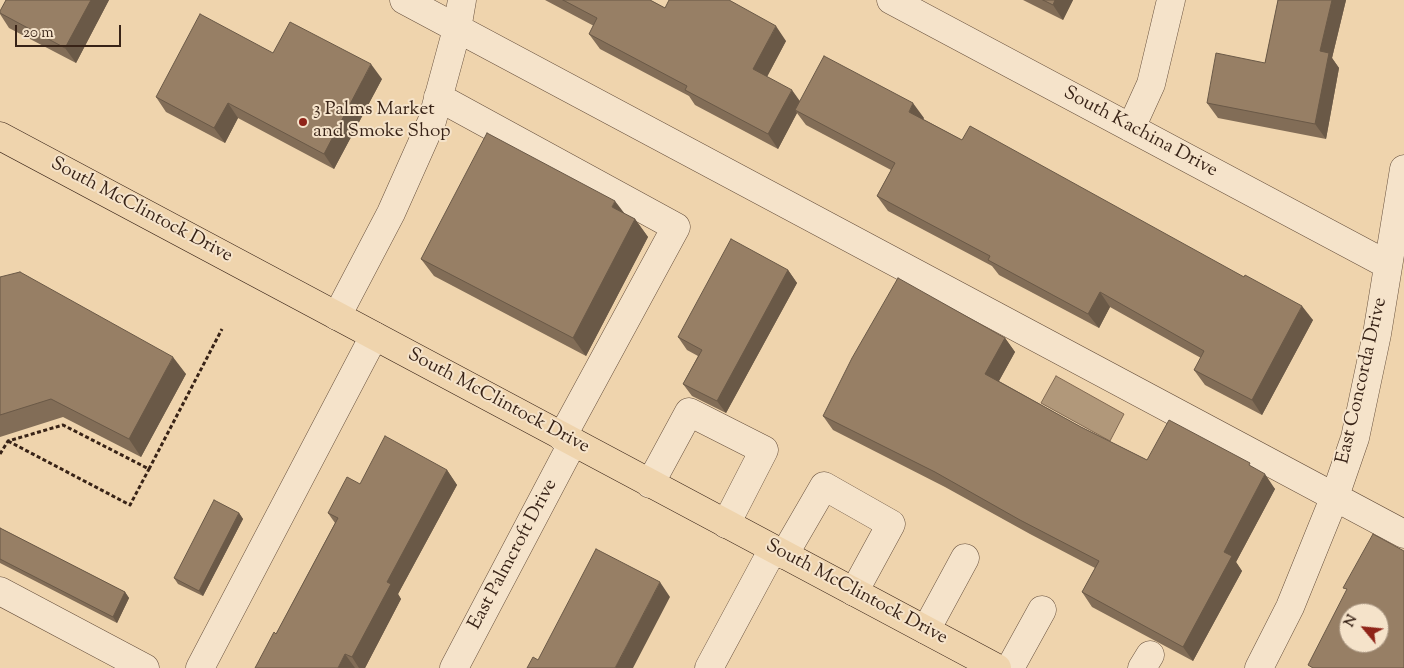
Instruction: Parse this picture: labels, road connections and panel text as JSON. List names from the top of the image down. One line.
{"streets":{"main road":["South McClintock Drive"],"street":["South Kachina Drive","East Concorda Drive","East Palmcroft Drive"]},"crossings":[["South Kachina Drive","East Concorda Drive"],["South McClintock Drive","East Palmcroft Drive"]],"places":["3 Palms Market and Smoke Shop"],"scale_bar":"20 m","north":"top left"}
